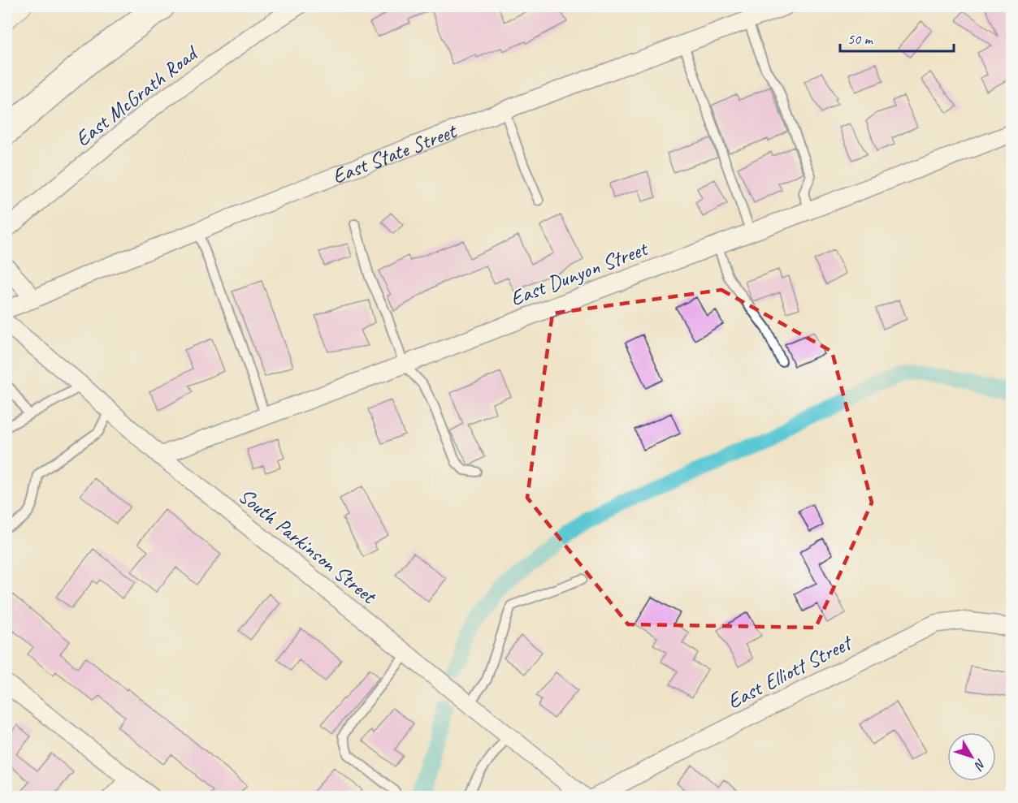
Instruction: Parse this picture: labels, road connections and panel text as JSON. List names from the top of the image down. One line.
{"streets":{"street":["East McGrath Road","East State Street","East Dunyon Street","South Parkinson Street","East Elliott Street"]},"crossings":[["East Dunyon Street","South Parkinson Street"]],"scale_bar":"50 m","north":"bottom right"}
